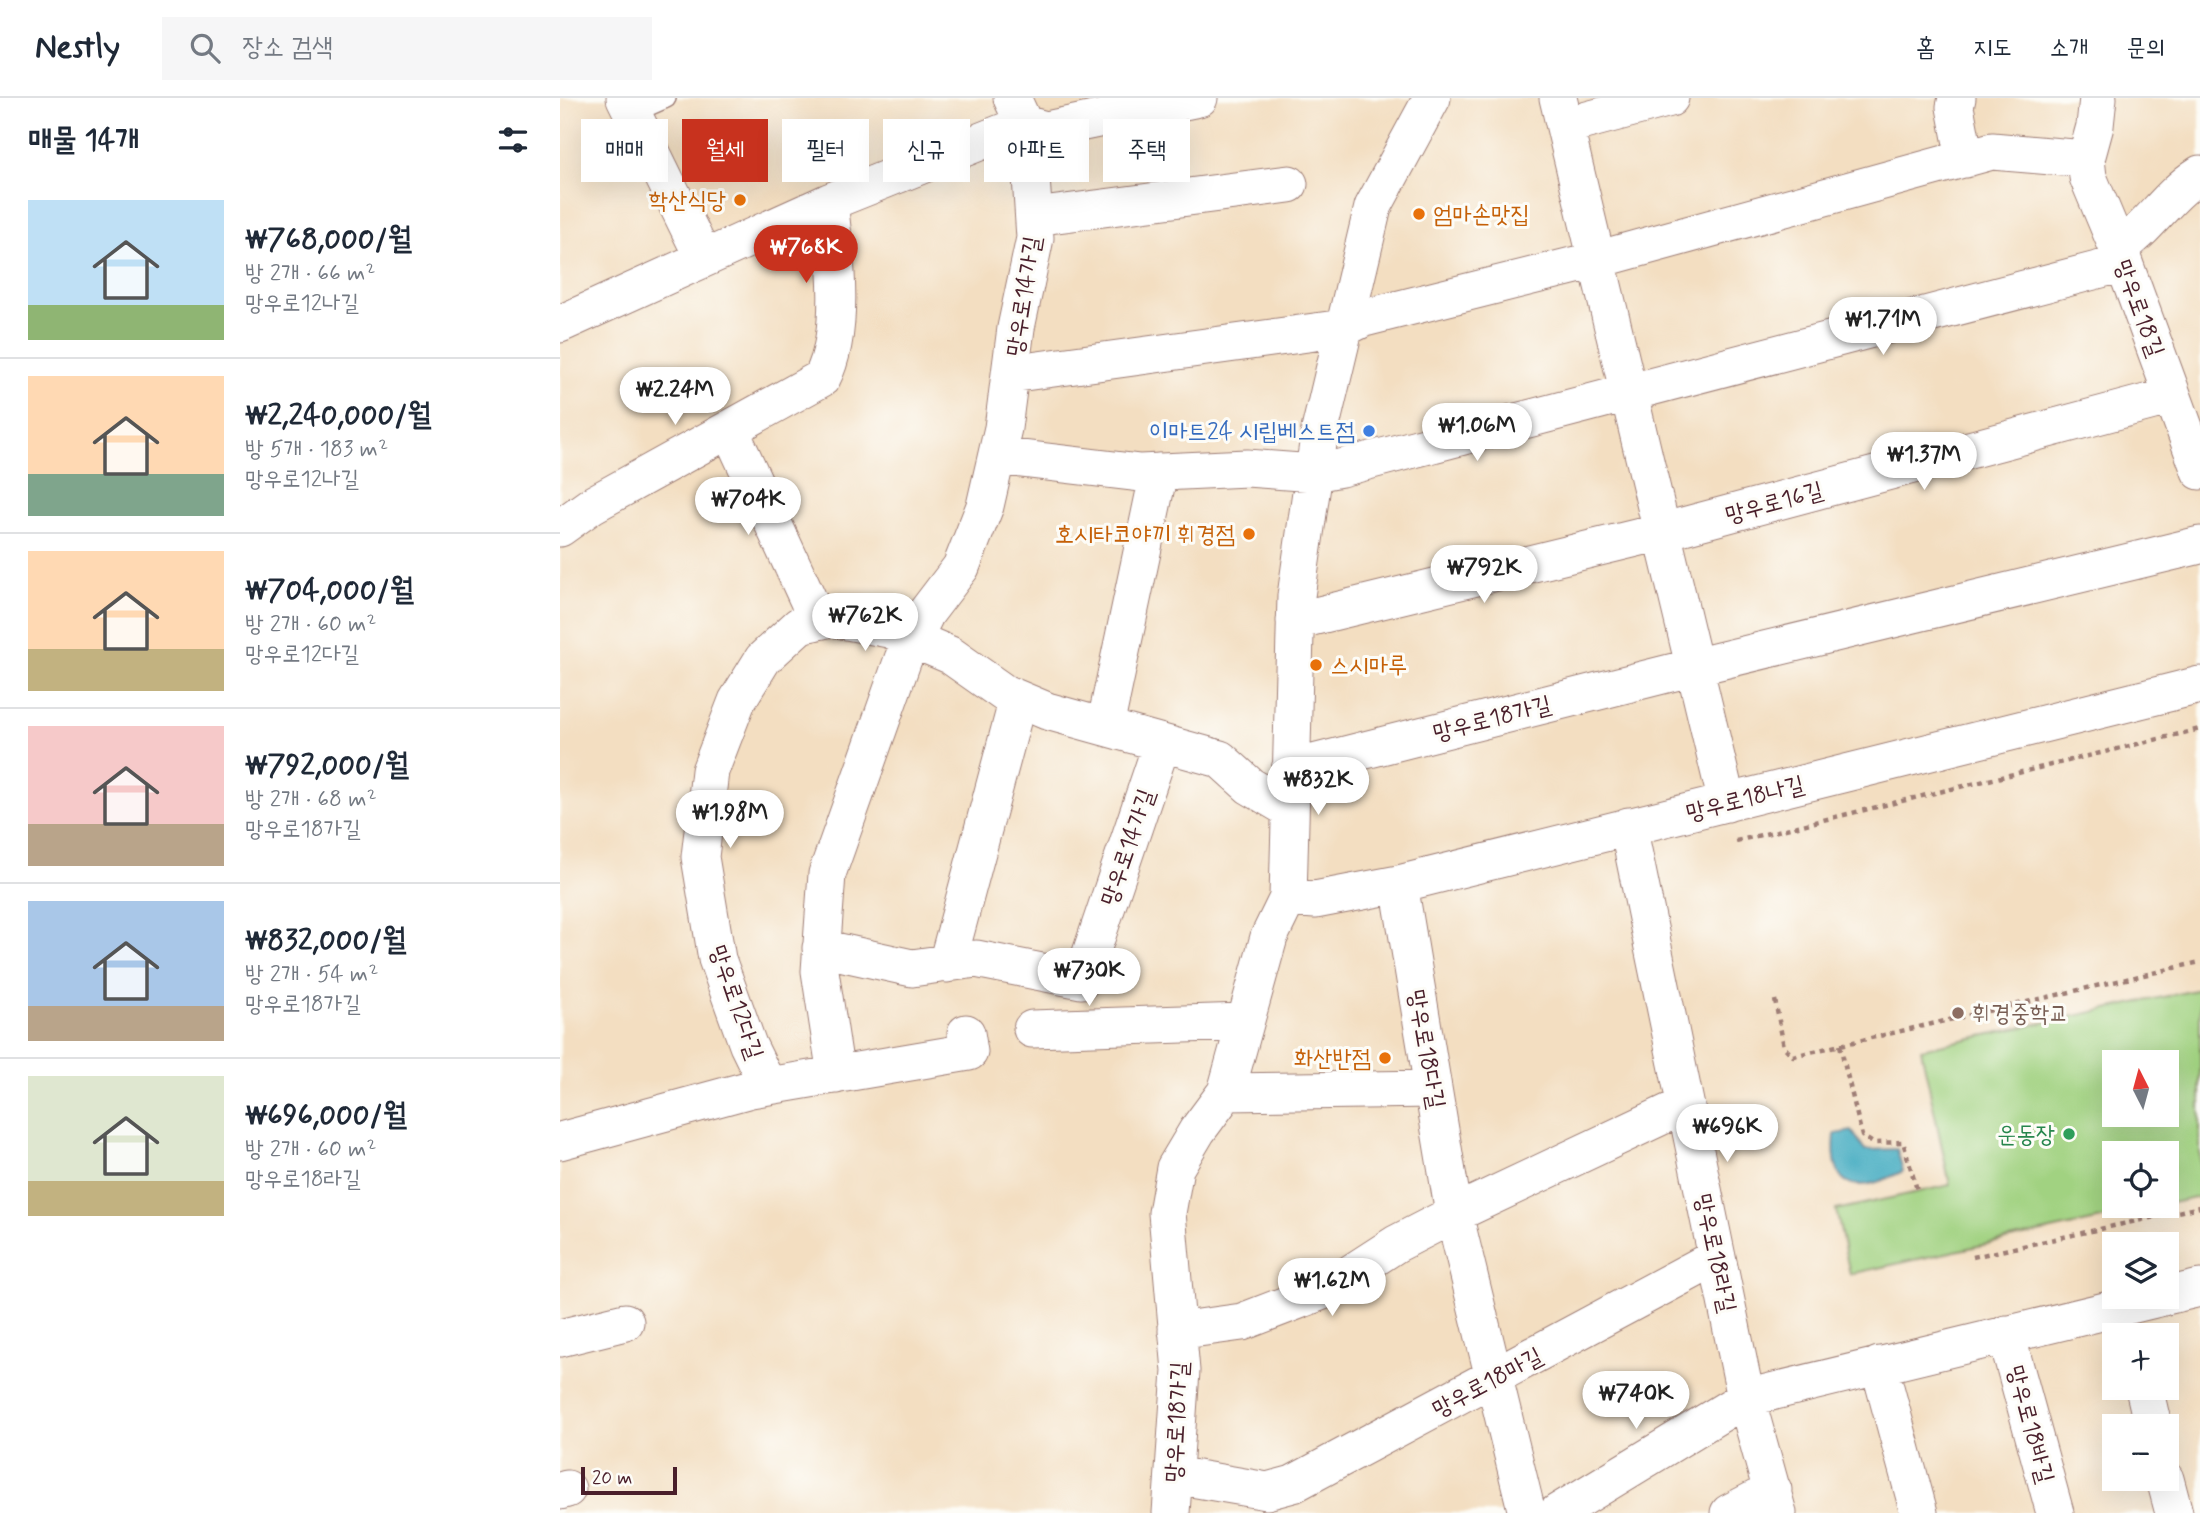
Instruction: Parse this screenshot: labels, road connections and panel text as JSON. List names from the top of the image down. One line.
{"streets":{"street":["망우로14가길","망우로18길","망우로16길","망우로18가길","망우로18나길","망우로12다길","망우로18다길","망우로18라길","망우로18마길","망우로18바길"]},"crossings":[["망우로14가길","망우로18가길"],["망우로18길","망우로16길"],["망우로18가길","망우로18나길"],["망우로18가길","망우로18다길"],["망우로18가길","망우로18마길"],["망우로18나길","망우로18다길"],["망우로18나길","망우로18라길"],["망우로18다길","망우로18마길"],["망우로18라길","망우로18마길"],["망우로18라길","망우로18바길"]],"places":["학산식당","엄마손맛집","이마트24 시립베스트점","호시타코야끼 휘경점","스시마루","휘경중학교","화산반점","운동장"],"scale_bar":"20 m","north":"top","page":{"header":"Nestly","search":"장소 검색","nav":["홈","지도","소개","문의"],"heading":"매물 14개","chip":["매매","월세","필터","신규","아파트","주택"],"list":[{"name":"₩768,000/월","note":"방 2개 · 66 m² · 망우로12나길"},{"name":"₩2,240,000/월","note":"방 5개 · 183 m² · 망우로12나길"},{"name":"₩704,000/월","note":"방 2개 · 60 m² · 망우로12다길"},{"name":"₩792,000/월","note":"방 2개 · 68 m² · 망우로18가길"},{"name":"₩832,000/월","note":"방 2개 · 54 m² · 망우로18가길"},{"name":"₩696,000/월","note":"방 2개 · 60 m² · 망우로18라길"}],"price":["₩768K","₩1.71M","₩2.24M","₩1.06M","₩1.37M","₩704K","₩792K","₩762K","₩832K","₩1.98M","₩730K","₩696K","₩1.62M","₩740K"],"map_buttons":["+","−"],"scale":"20 m"}}
